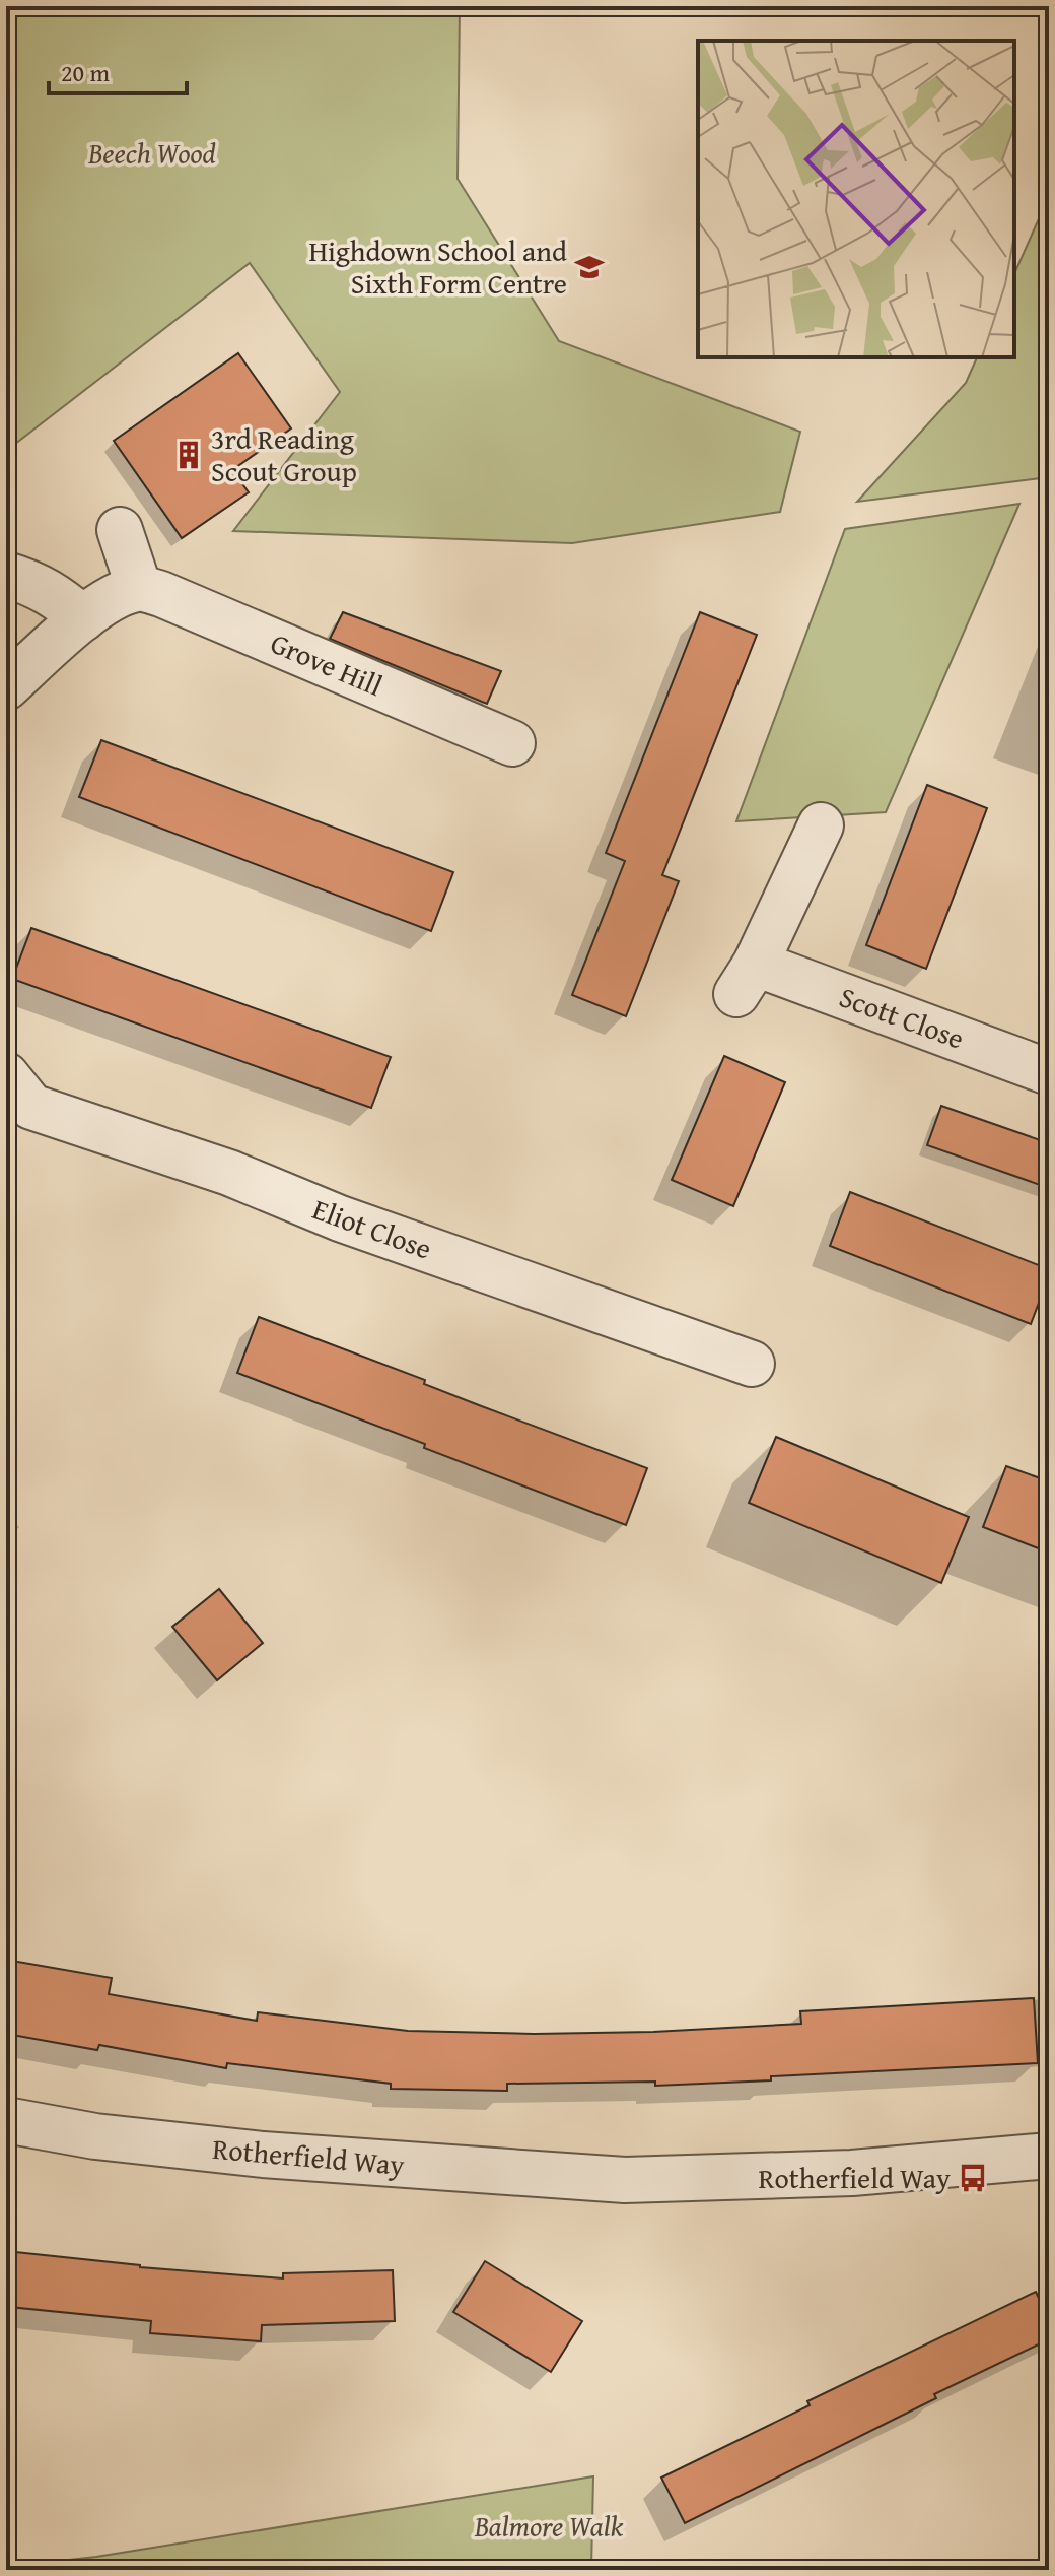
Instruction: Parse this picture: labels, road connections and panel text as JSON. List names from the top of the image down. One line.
{"streets":{"street":["Grove Hill","Scott Close","Eliot Close","Rotherfield Way"]},"parks":["Beech Wood","Balmore Walk"],"places":{"school or university":["Highdown School and Sixth Form Centre"],"building":["3rd Reading Scout Group"],"bus stop":["Rotherfield Way"]},"scale_bar":"20 m"}
